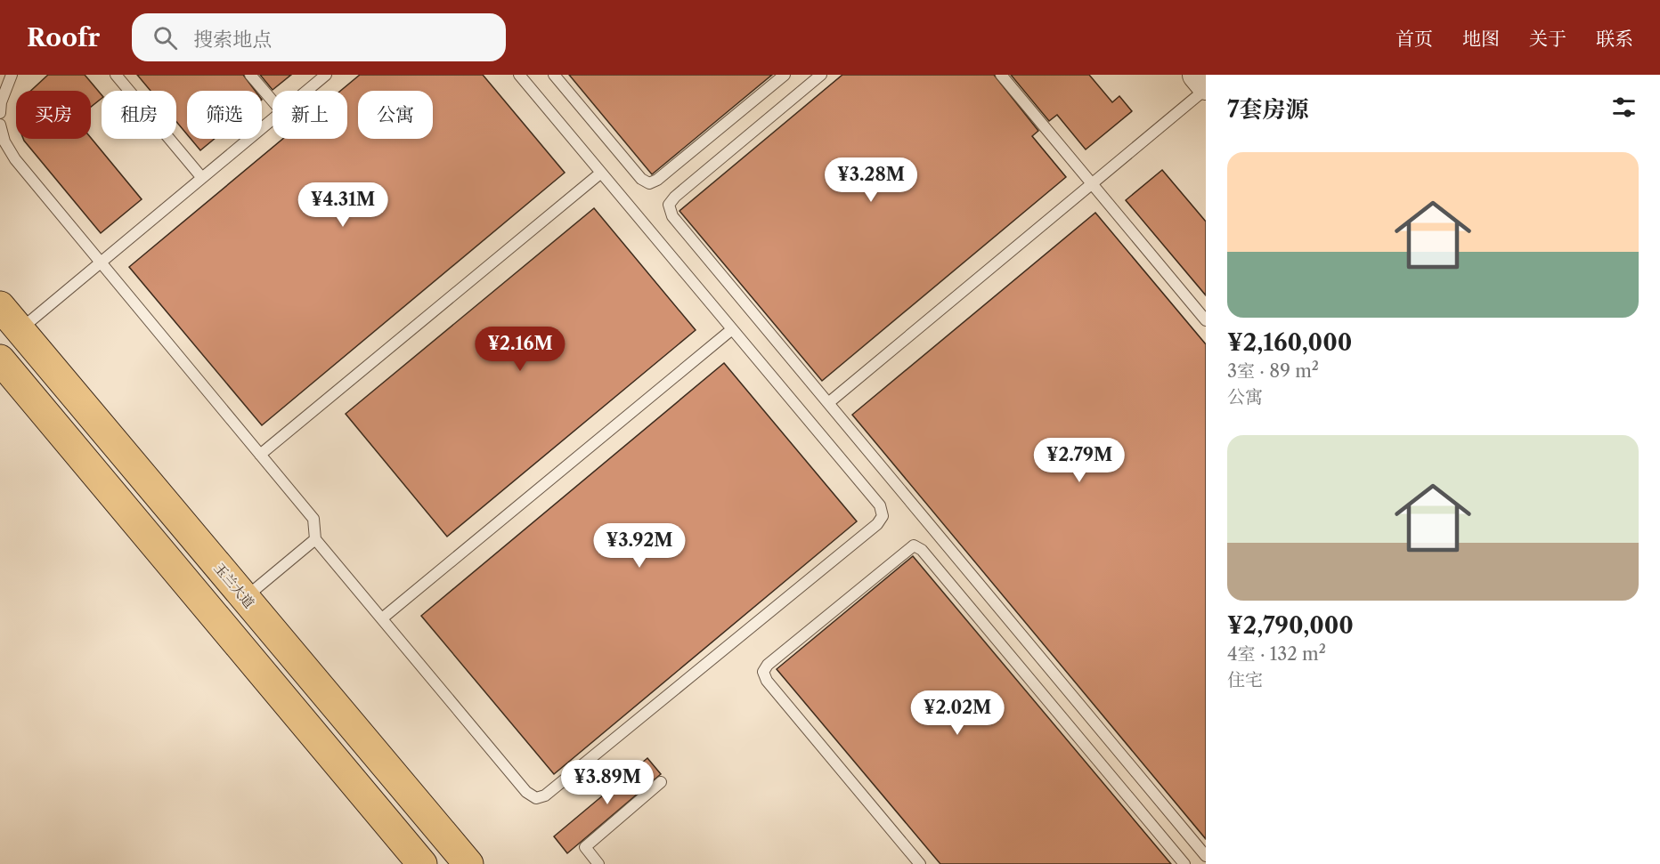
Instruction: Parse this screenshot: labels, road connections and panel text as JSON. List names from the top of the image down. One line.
{"streets":{"main road":["玉兰大道"]},"page":{"header":"Roofr","search":"搜索地点","nav":["首页","地图","关于","联系"],"heading":"7套房源","chip":["买房","租房","筛选","新上","公寓"],"list":[{"name":"¥2,160,000","note":"3室 · 89 m² · 公寓"},{"name":"¥2,790,000","note":"4室 · 132 m² · 住宅"}],"price":["¥3.28M","¥4.31M","¥2.16M","¥2.79M","¥3.92M","¥2.02M","¥3.89M"]}}
